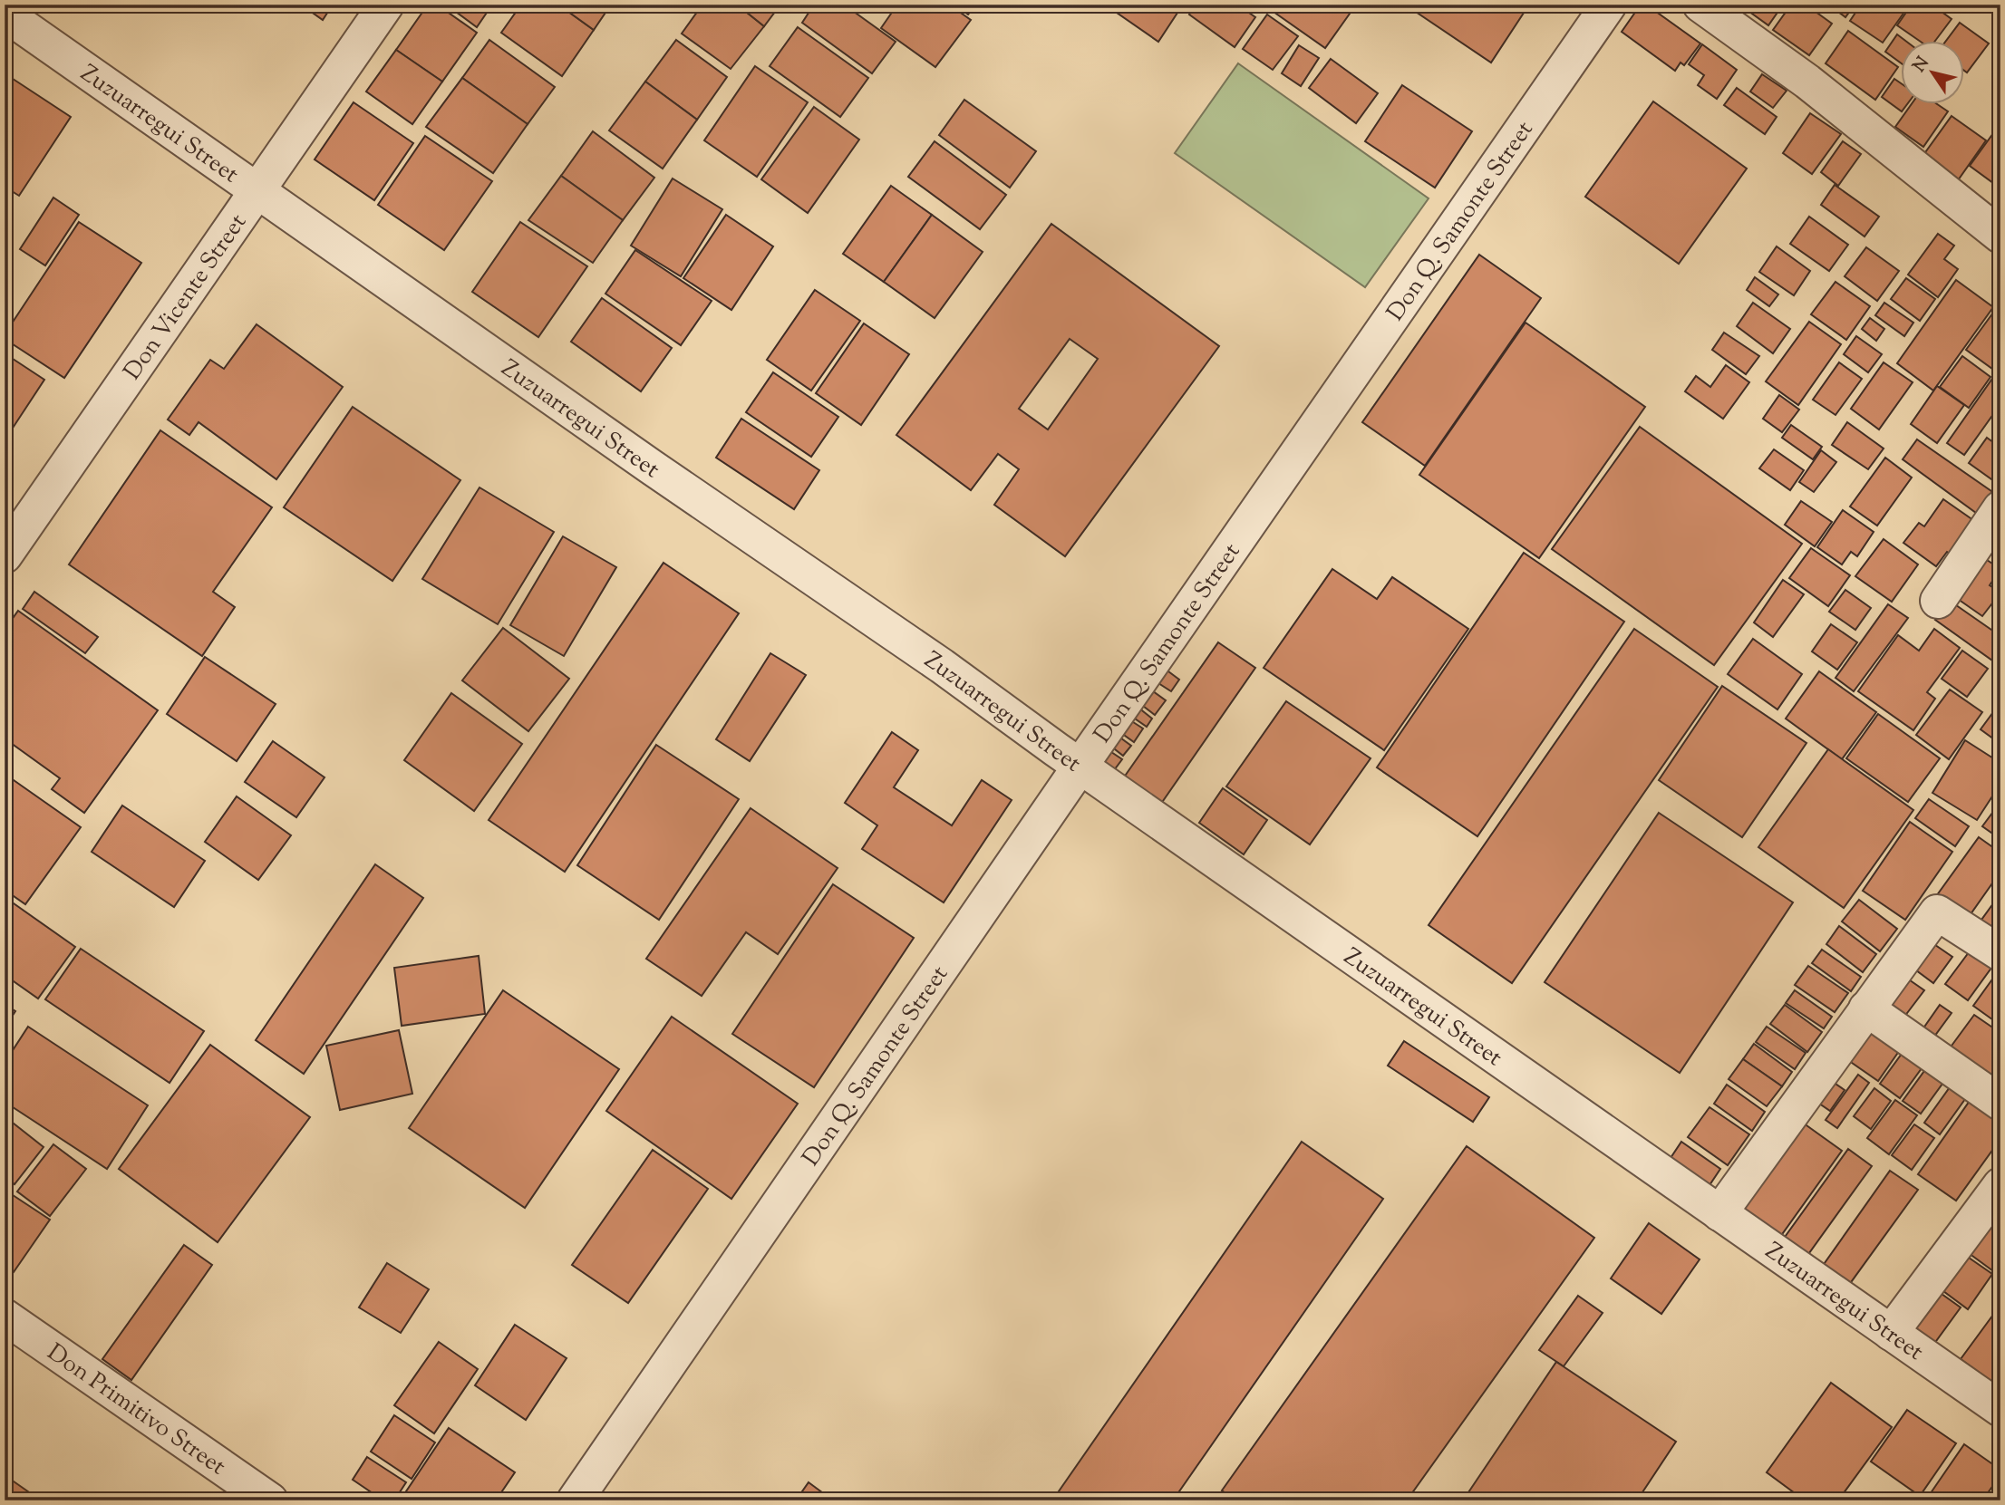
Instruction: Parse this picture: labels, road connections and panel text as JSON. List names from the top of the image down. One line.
{"streets":{"street":["Zuzuarregui Street","Don Q. Samonte Street","Don Vicente Street","Don Primitivo Street"]},"crossings":[["Zuzuarregui Street","Don Q. Samonte Street"],["Zuzuarregui Street","Don Vicente Street"]],"north":"top left"}
